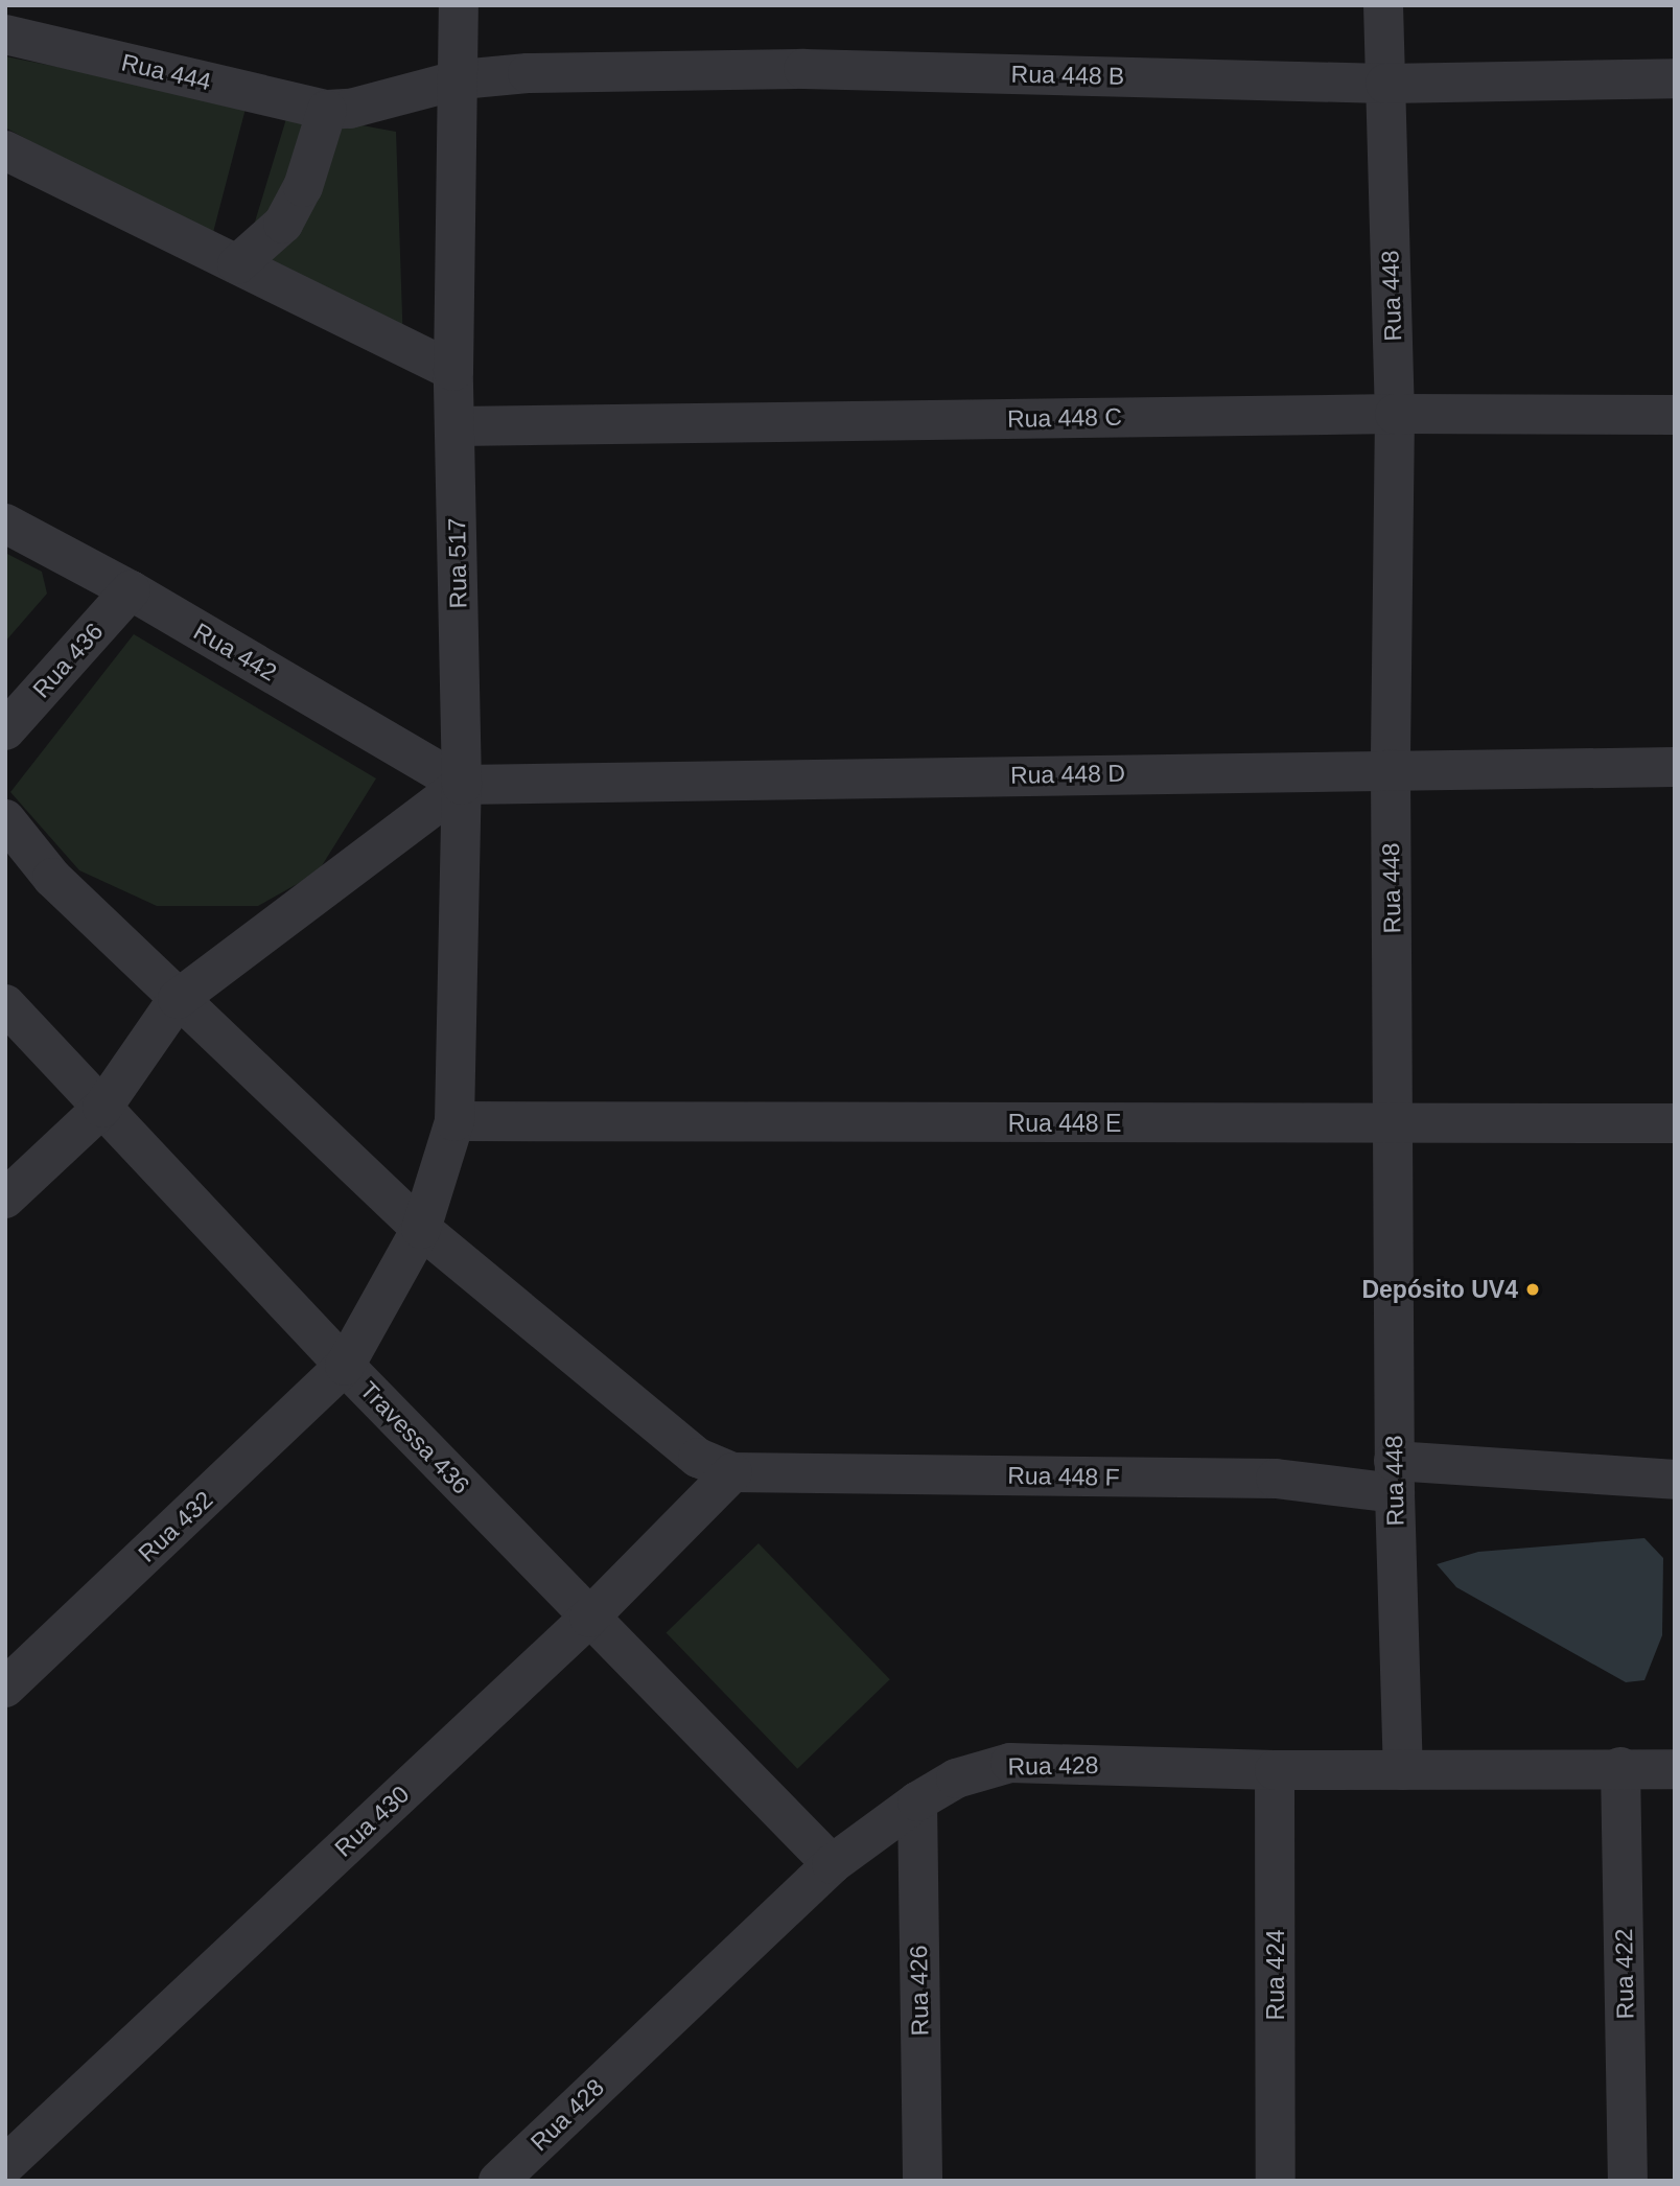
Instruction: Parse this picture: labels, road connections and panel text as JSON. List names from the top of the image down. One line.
{"streets":{"street":["Rua 444","Rua 448 B","Rua 448","Rua 448 C","Rua 517","Rua 442","Rua 436","Rua 448 D","Rua 448 E","Travessa 436","Rua 448 F","Rua 432","Rua 428","Rua 430","Rua 422","Rua 424","Rua 426"]},"crossings":[["Rua 444","Rua 448 B"],["Rua 444","Rua 517"],["Rua 448 B","Rua 448"],["Rua 448 B","Rua 517"],["Rua 448","Rua 448 C"],["Rua 448","Rua 448 D"],["Rua 448","Rua 448 E"],["Rua 448","Rua 448 F"],["Rua 448","Rua 428"],["Rua 448 C","Rua 517"],["Rua 517","Rua 442"],["Rua 517","Rua 448 D"],["Rua 517","Rua 448 E"],["Rua 517","Rua 432"],["Rua 442","Rua 436"],["Rua 442","Rua 448 D"],["Travessa 436","Rua 432"],["Travessa 436","Rua 428"],["Travessa 436","Rua 430"],["Rua 448 F","Rua 430"],["Rua 428","Rua 422"],["Rua 428","Rua 424"],["Rua 428","Rua 426"]],"places":["Depósito UV4"]}
